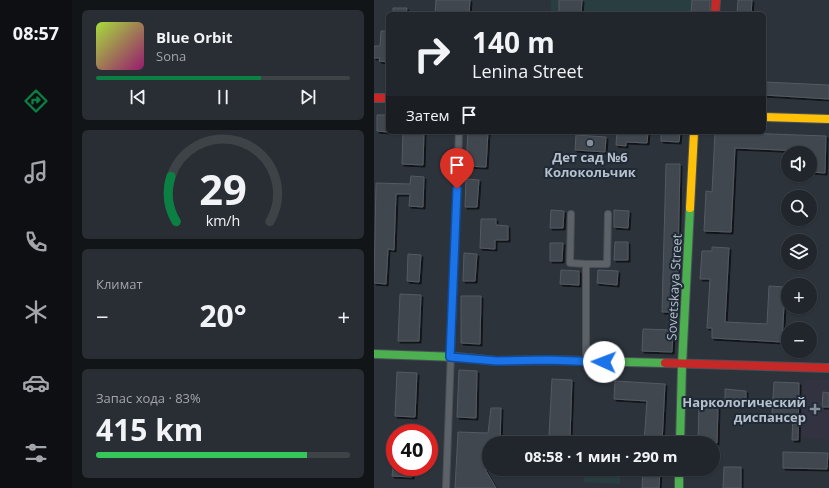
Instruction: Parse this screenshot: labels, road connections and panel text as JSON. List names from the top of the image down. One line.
{"streets":{"street":["Sovetskaya Street"]},"places":{"other":["Дет сад №6 Колокольчик"],"health":["Наркологический диспансер"]},"page":{"tabs":"08:57","turn":["140 m","Lenina Street"],"song":["Blue Orbit","Sona"],"then":"Затем","map_buttons":["+","−"],"tile":["Климат",["Запас хода · 83%","415 km"]],"heat":["−","20°","+"],"limit":"40","trip":"08:58 · 1 мин · 290 m","gauge":["29","km/h"]}}
